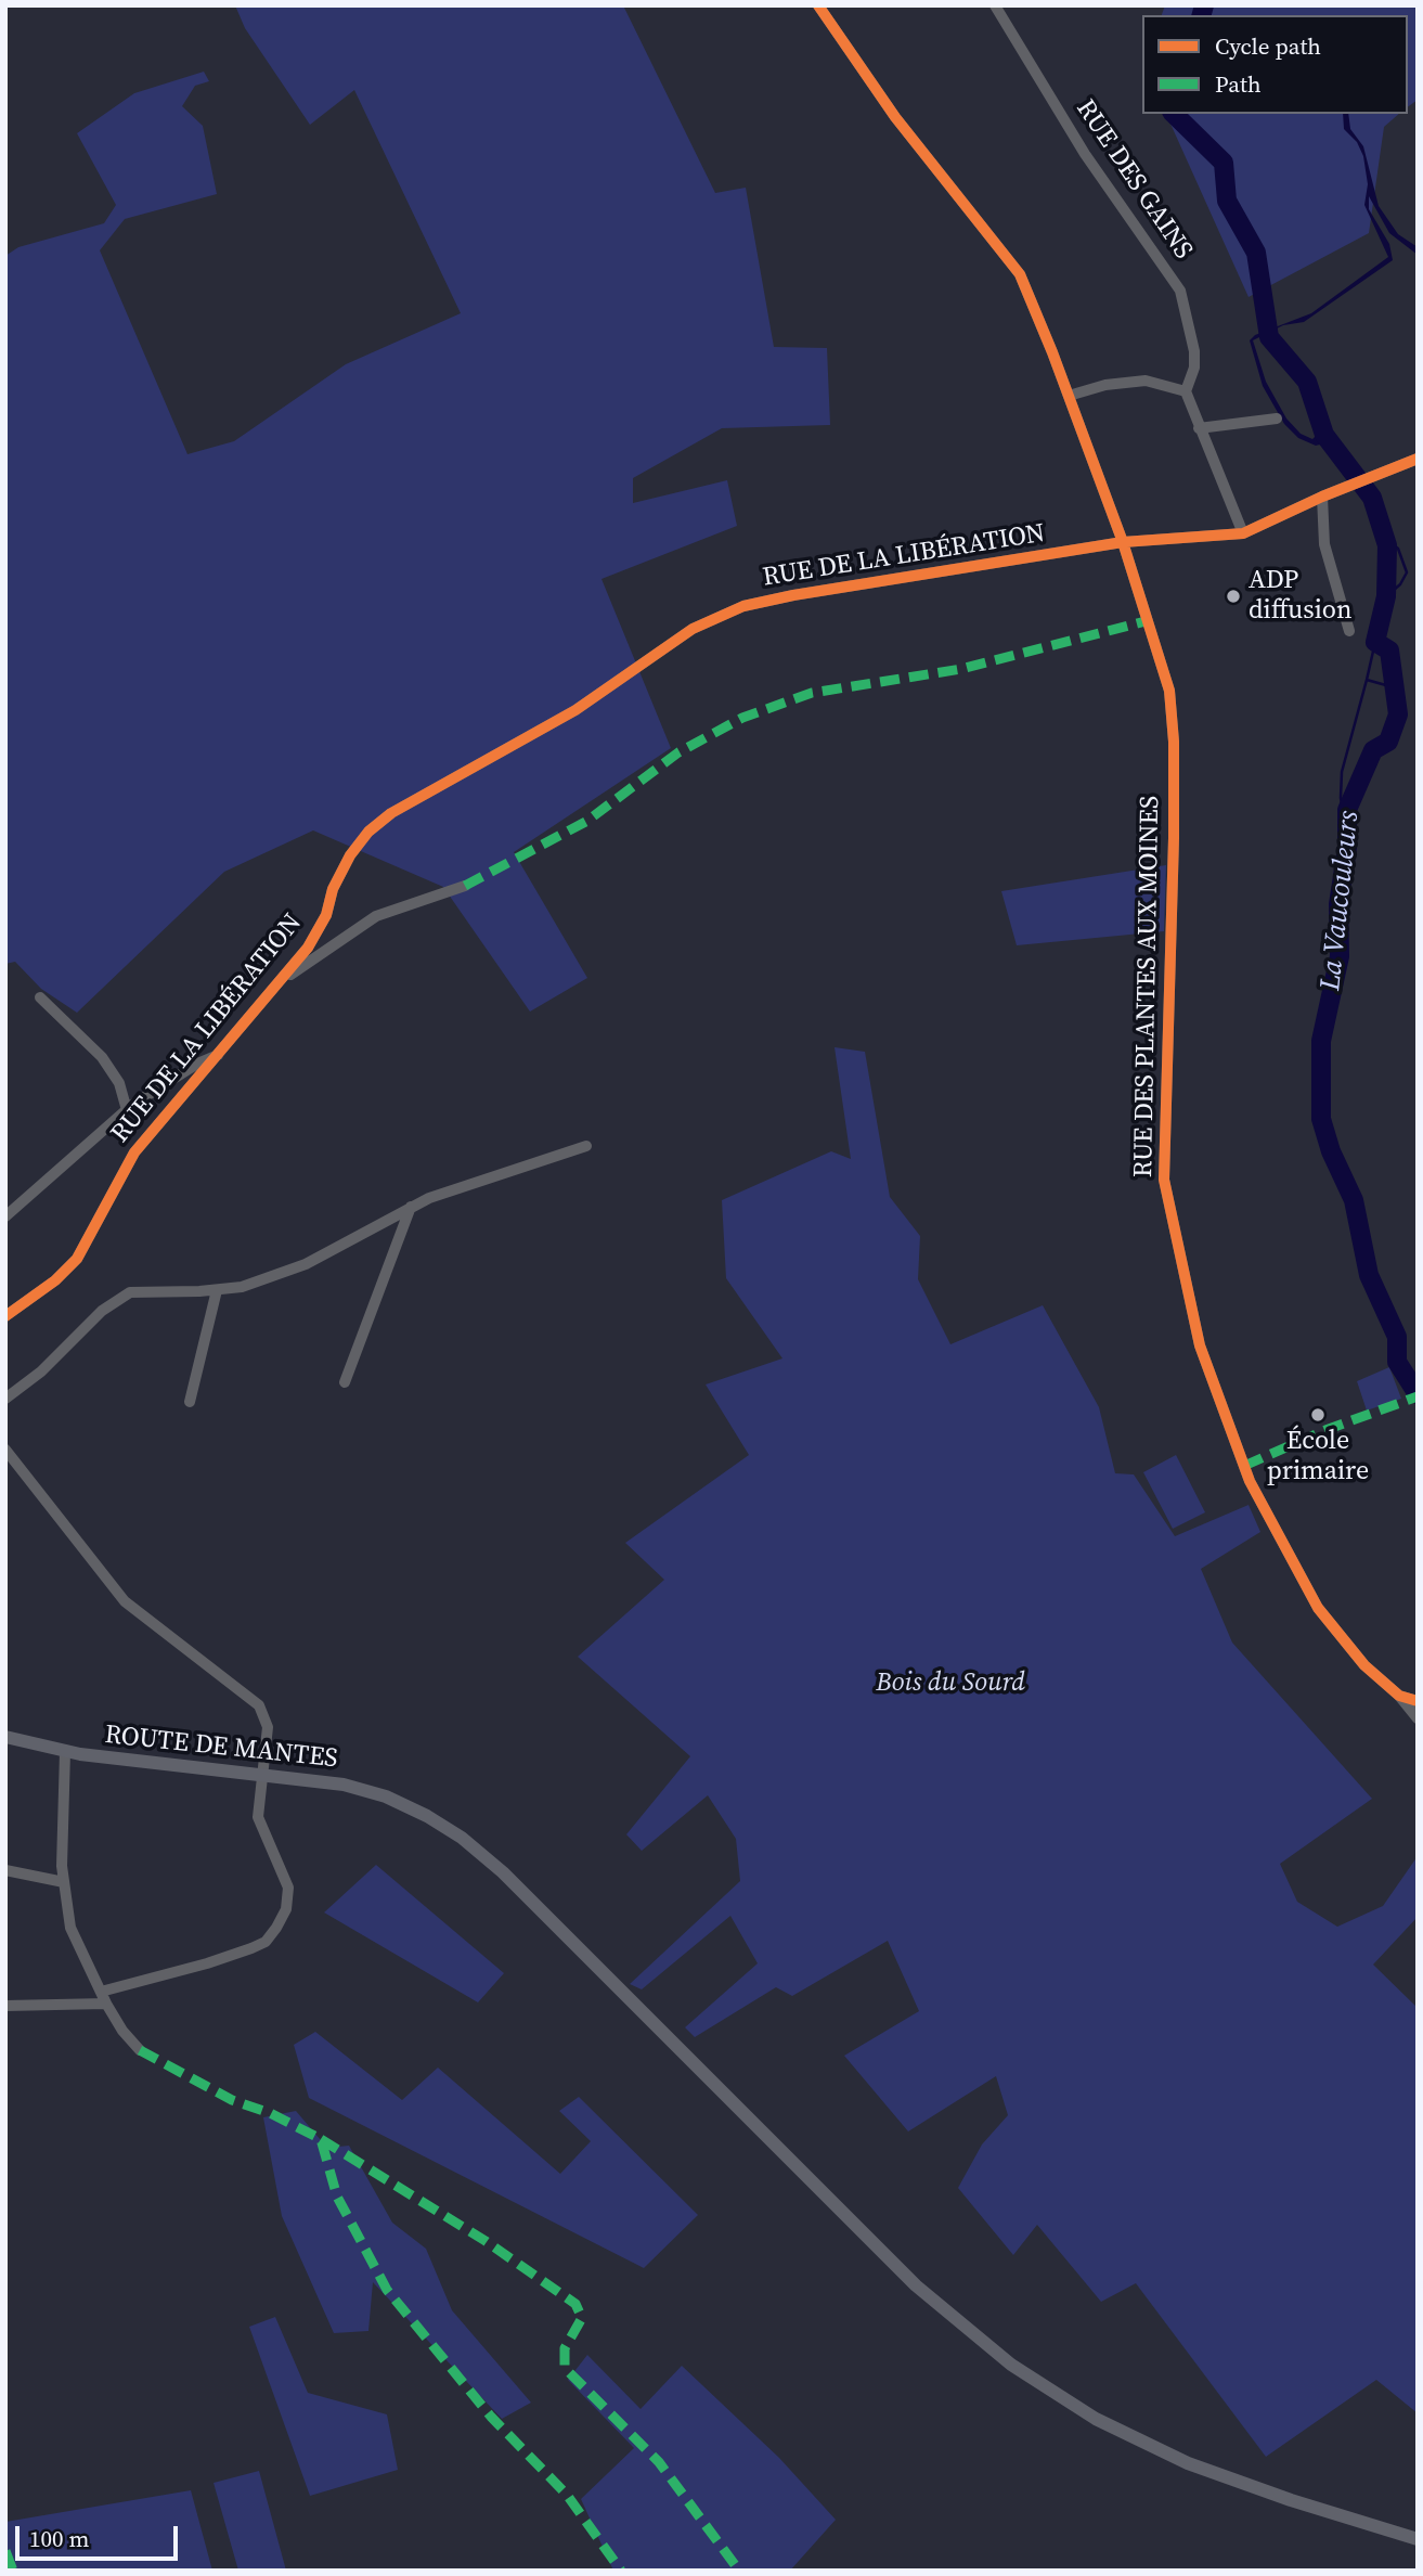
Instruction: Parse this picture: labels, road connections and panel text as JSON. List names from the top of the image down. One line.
{"streets":{"main road":["ROUTE DE MANTES"],"street":["RUE DES GAINS","RUE DE LA LIBÉRATION","RUE DES PLANTES AUX MOINES"]},"crossings":[["RUE DE LA LIBÉRATION","RUE DES PLANTES AUX MOINES"]],"water":["La Vaucouleurs"],"parks":["Bois du Sourd"],"places":["ADP diffusion","École primaire"],"legend":["Cycle path","Path"],"scale_bar":"100 m"}
